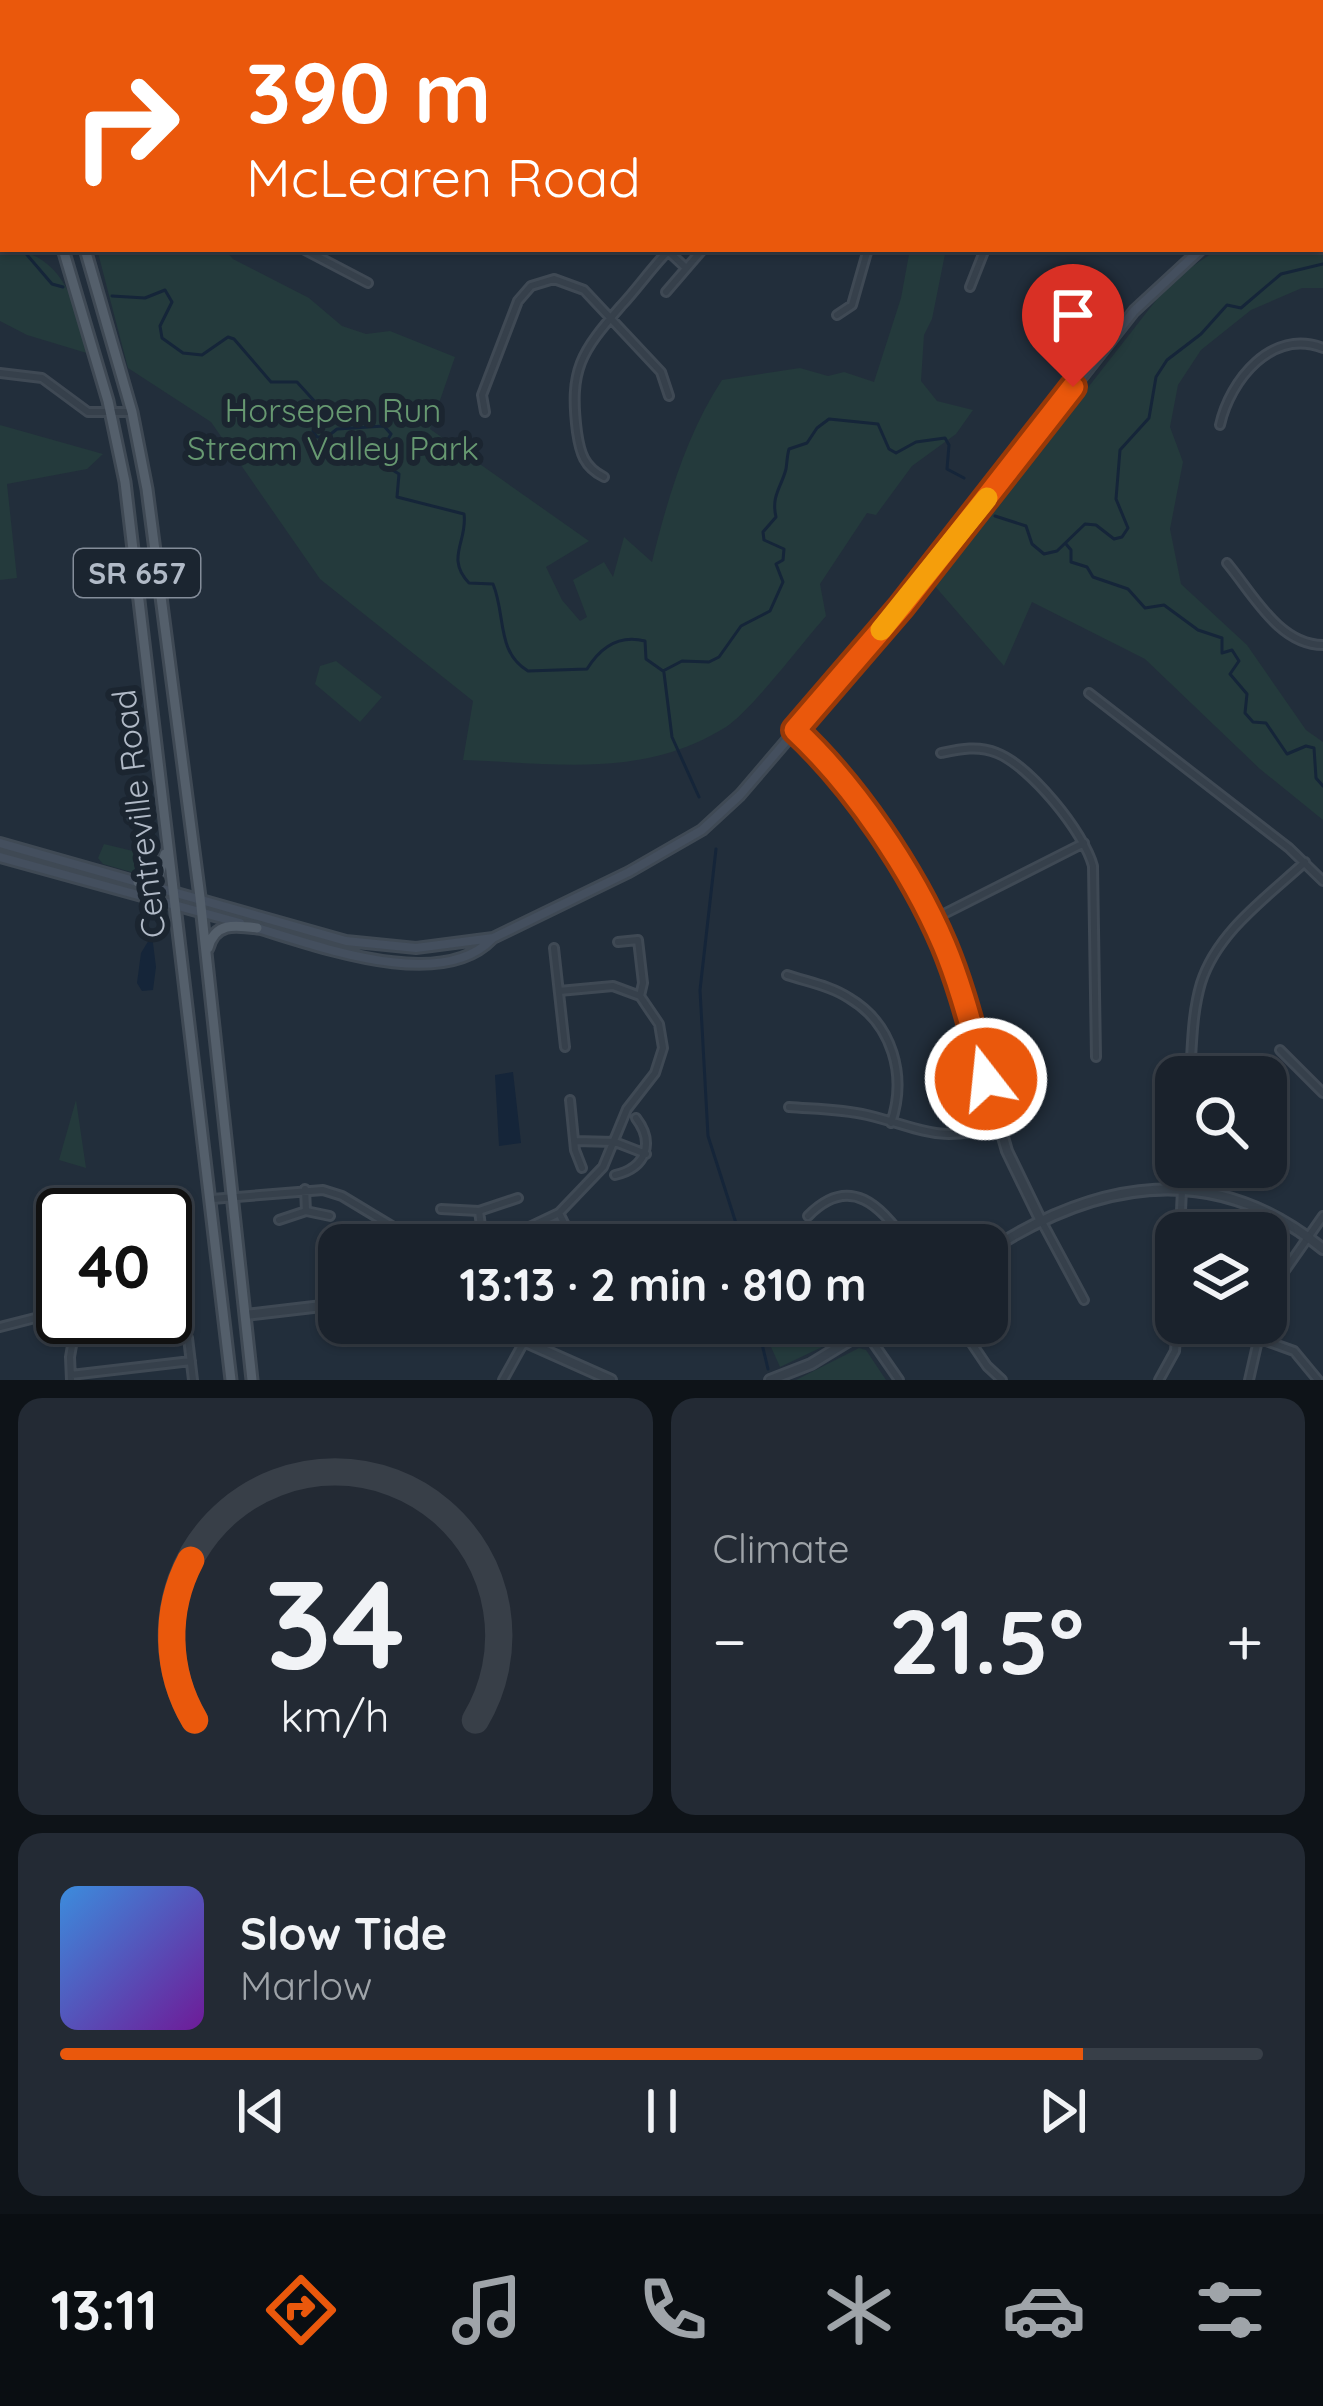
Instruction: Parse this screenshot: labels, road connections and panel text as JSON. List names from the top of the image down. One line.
{"streets":{"main road":["SR 657","Centreville Road"]},"parks":["Horsepen Run Stream Valley Park"],"page":{"turn":["390 m","McLearen Road"],"limit":"40","trip":"13:13 · 2 min · 810 m","tile":"Climate","heat":["−","21.5°","+"],"song":["Slow Tide","Marlow"],"tabs":"13:11","gauge":["34","km/h"]}}
